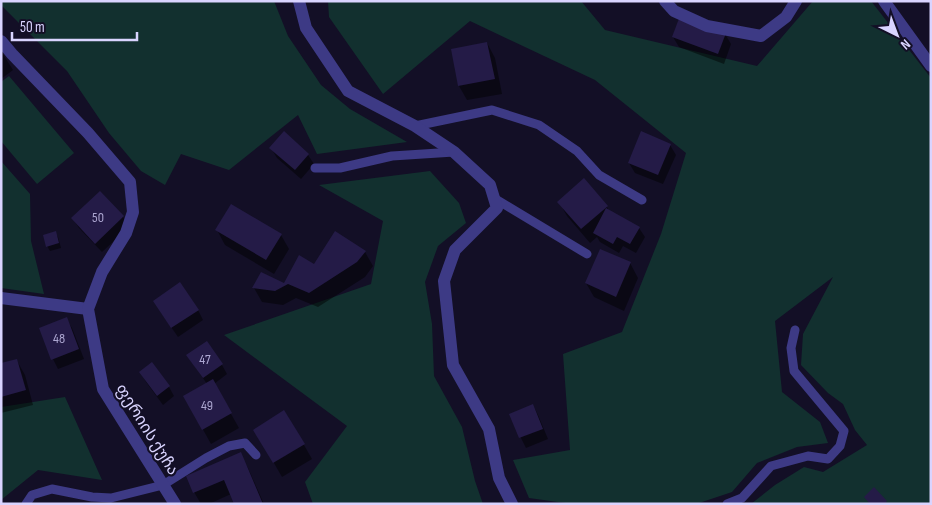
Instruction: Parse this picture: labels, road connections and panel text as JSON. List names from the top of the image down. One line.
{"streets":{"street":["ფერიის ქუჩა"]},"house_numbers":["50","48","47","49"],"scale_bar":"50 m","north":"bottom right"}
